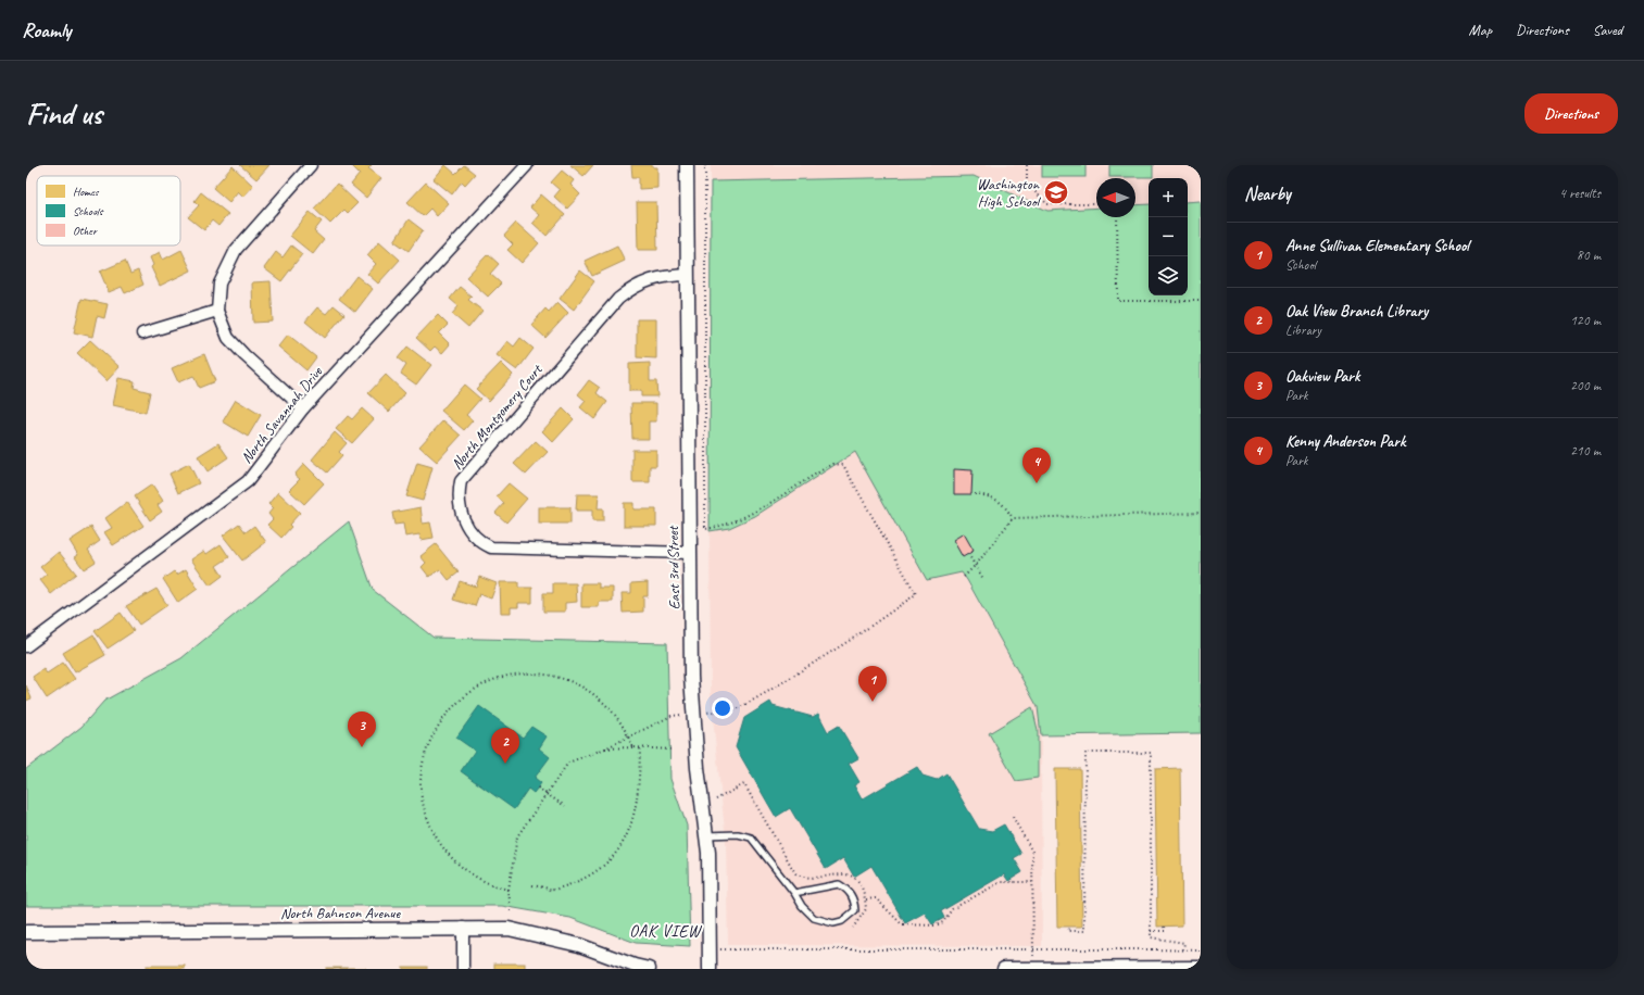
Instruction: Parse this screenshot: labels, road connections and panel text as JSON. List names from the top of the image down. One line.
{"streets":{"street":["North Savannah Drive","North Montgomery Court","East 3rd Street","North Bahnson Avenue"]},"crossings":[["North Montgomery Court","East 3rd Street"]],"districts":["OAK VIEW"],"places":{"school or university":["Washington High School"]},"legend":["Homes","Schools","Other"],"north":"left","page":{"header":"Roamly","nav":["Map","Directions","Saved"],"buttons":"Directions","title":"Find us","heading":["Nearby","4 results"],"map_buttons":["+","−"],"list":[{"mark":"1","name":"Anne Sullivan Elementary School","note":"School","value":"80 m"},{"mark":"2","name":"Oak View Branch Library","note":"Library","value":"120 m"},{"mark":"3","name":"Oakview Park","note":"Park","value":"200 m"},{"mark":"4","name":"Kenny Anderson Park","note":"Park","value":"210 m"}],"pins":["4","1","3","2"]}}
